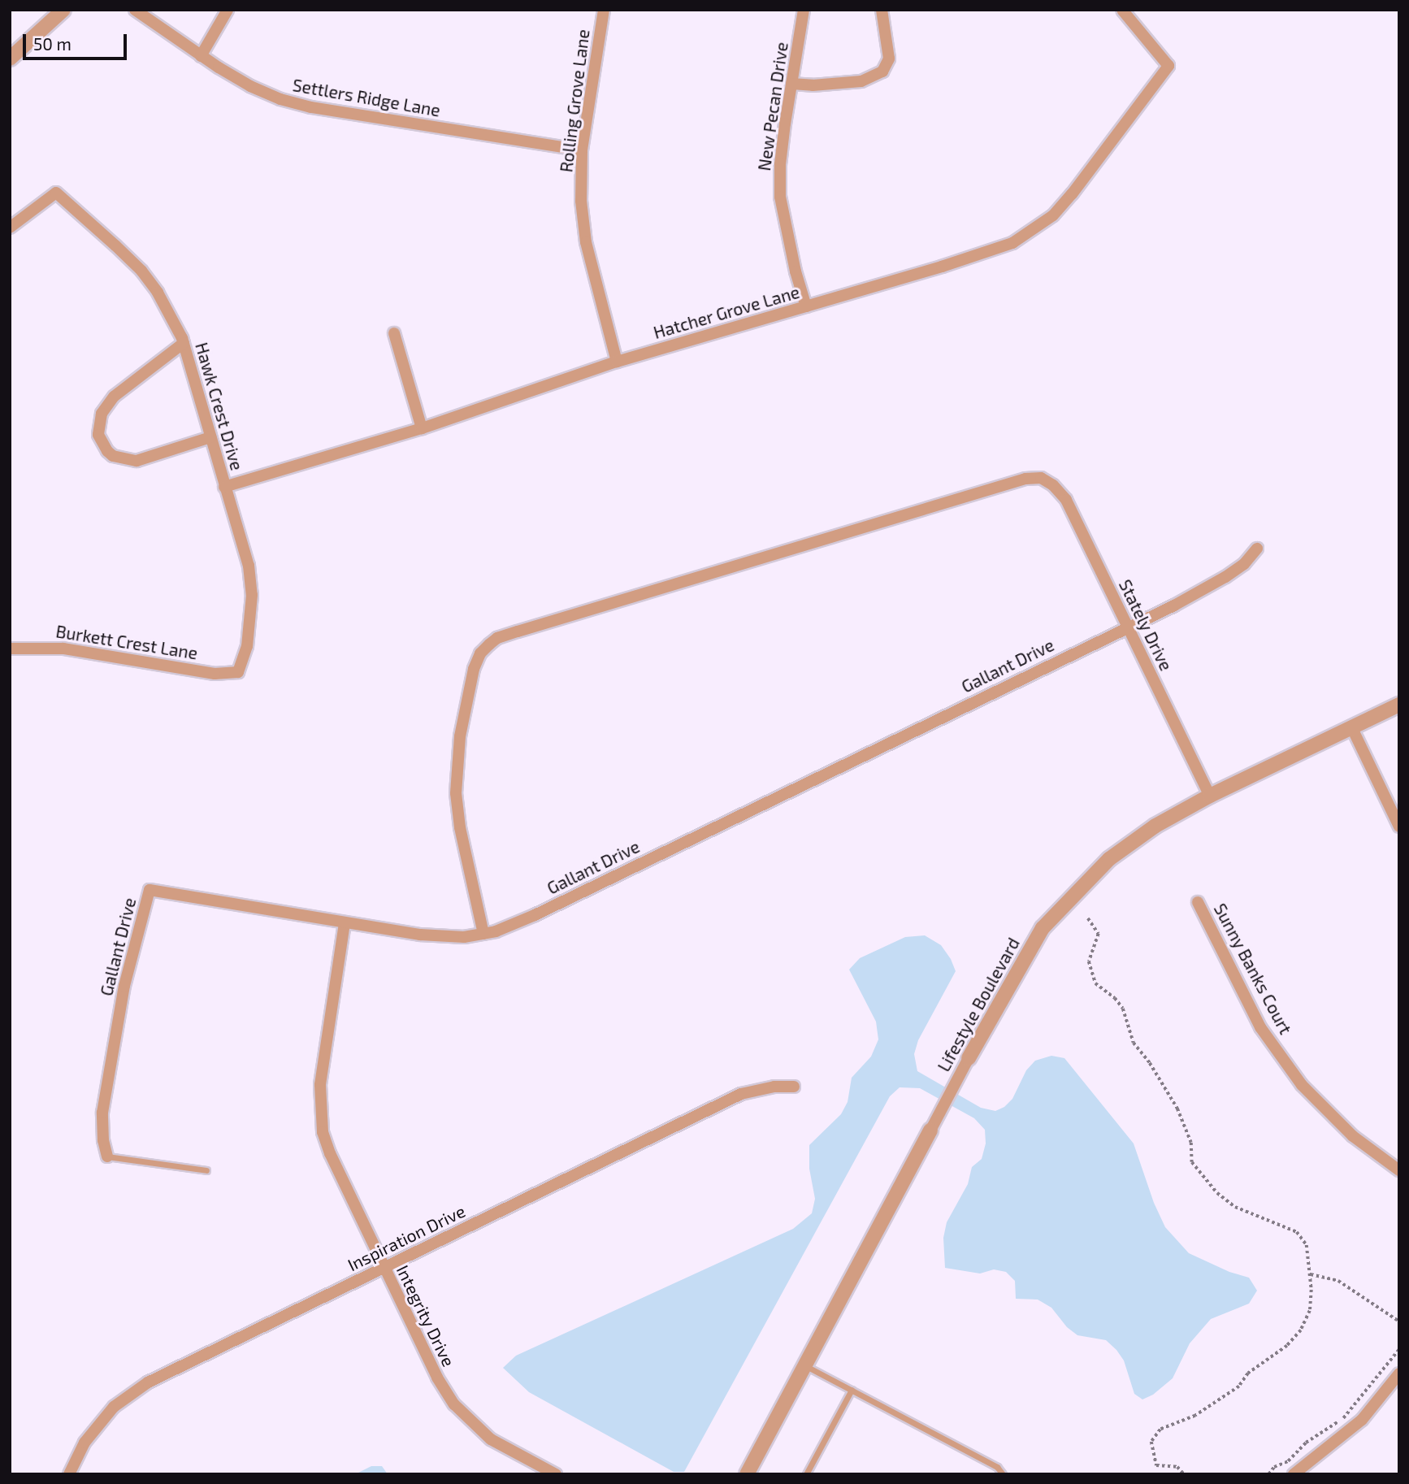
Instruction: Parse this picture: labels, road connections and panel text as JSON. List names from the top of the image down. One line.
{"streets":{"street":["Settlers Ridge Lane","Rolling Grove Lane","New Pecan Drive","Hatcher Grove Lane","Hawk Crest Drive","Stately Drive","Burkett Crest Lane","Gallant Drive","Sunny Banks Court","Lifestyle Boulevard","Inspiration Drive","Integrity Drive"]},"crossings":[["Settlers Ridge Lane","Rolling Grove Lane"],["Rolling Grove Lane","Hatcher Grove Lane"],["New Pecan Drive","Hatcher Grove Lane"],["Hatcher Grove Lane","Hawk Crest Drive"],["Hawk Crest Drive","Burkett Crest Lane"],["Stately Drive","Gallant Drive"],["Stately Drive","Lifestyle Boulevard"],["Gallant Drive","Integrity Drive"],["Inspiration Drive","Integrity Drive"]],"scale_bar":"50 m"}
